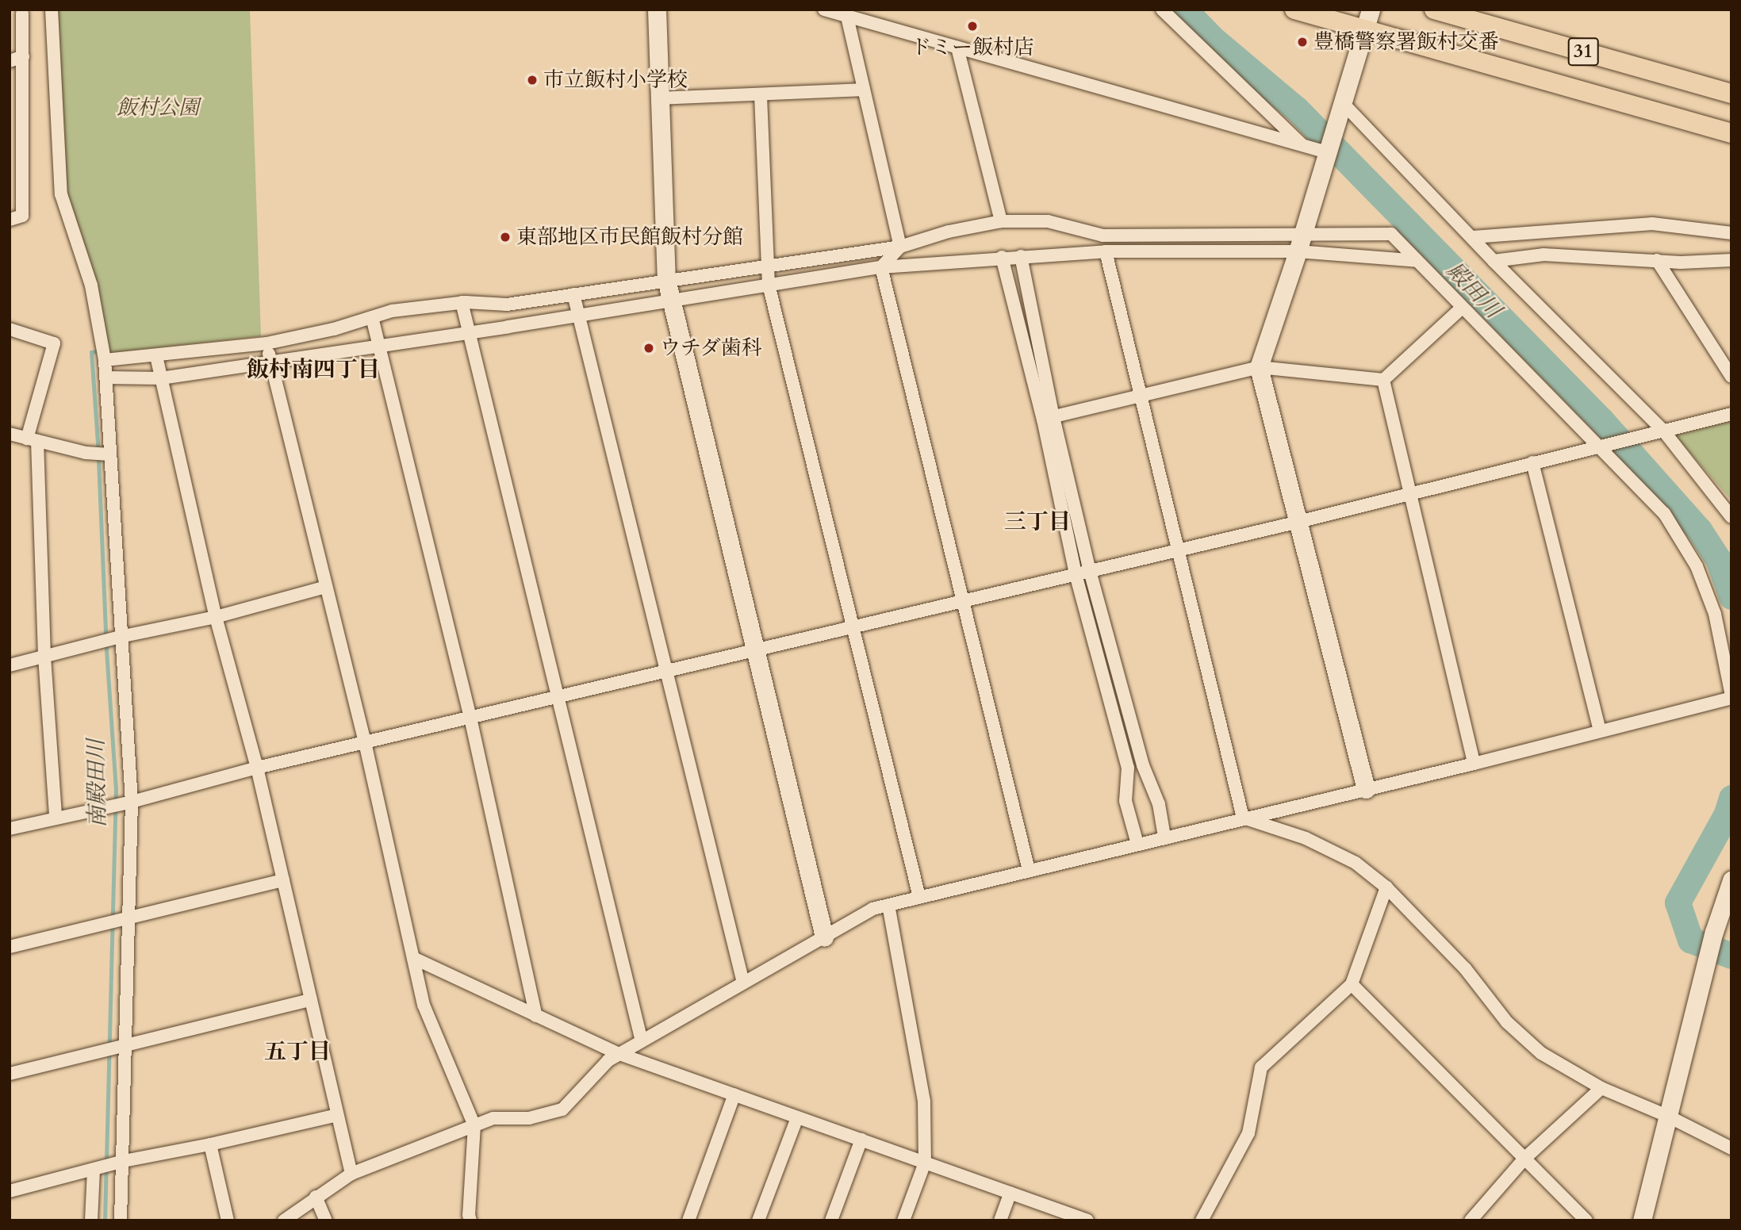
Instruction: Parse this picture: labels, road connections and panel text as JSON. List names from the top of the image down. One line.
{"streets":{"main road":["31"]},"districts":["飯村南四丁目","三丁目","五丁目"],"water":["殿田川","南殿田川"],"parks":["飯村公園"],"places":["ドミー飯村店","豊橋警察署飯村交番","市立飯村小学校","東部地区市民館飯村分館","ウチダ歯科"]}
